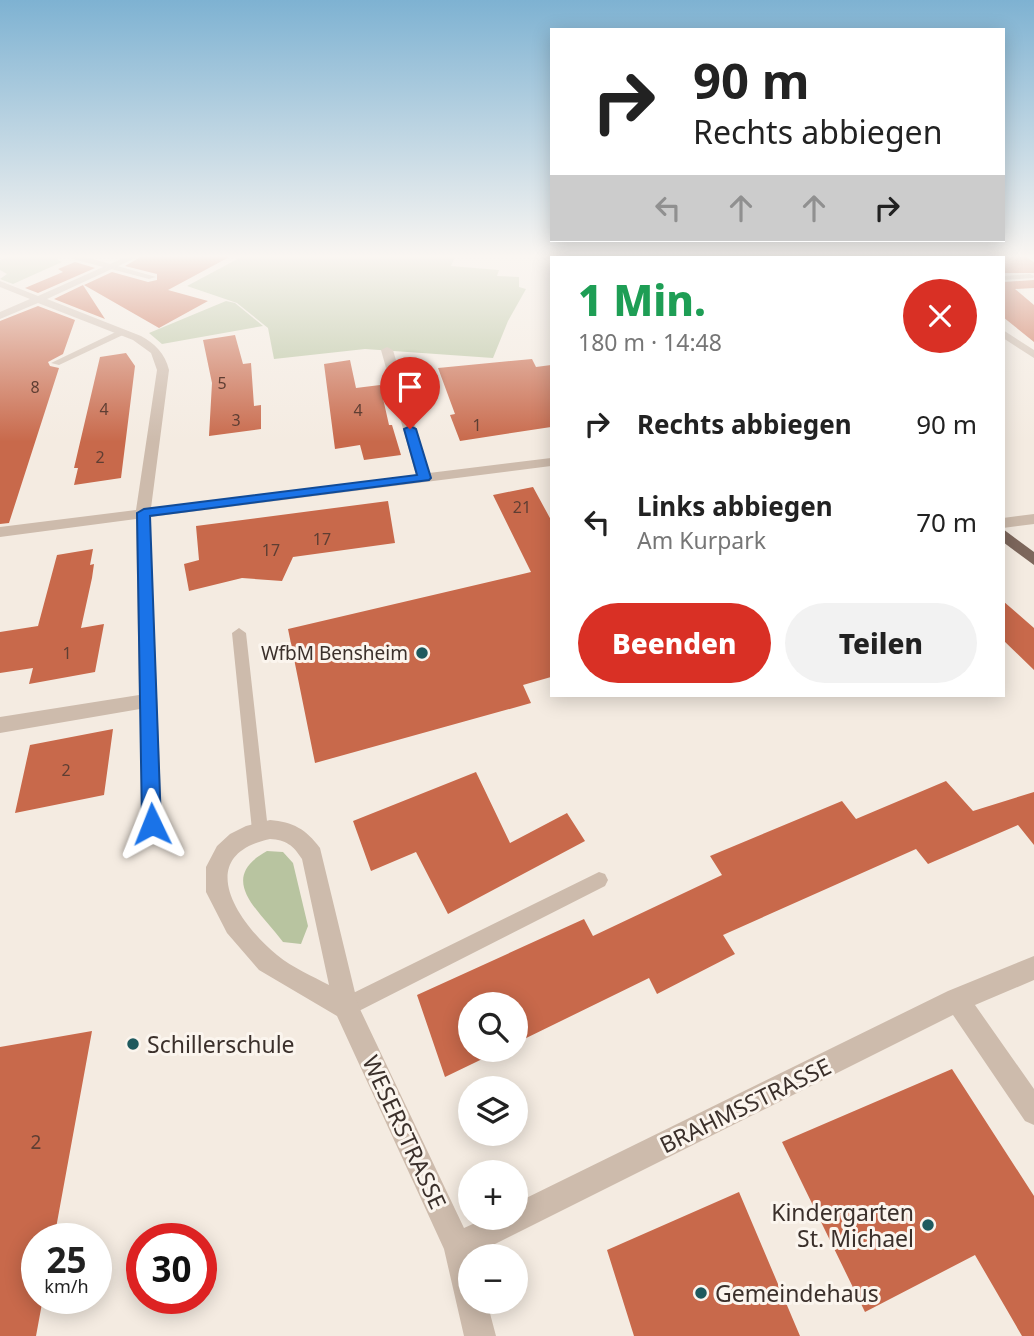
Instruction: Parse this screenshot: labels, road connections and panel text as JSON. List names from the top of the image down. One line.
{"streets":{"street":["BRAHMSSTRASSE","WESERSTRASSE"]},"places":["WfbM Bensheim","Schillerschule","Kindergarten St. Michael","Gemeindehaus"],"house_numbers":["5","8","4","4","3","1","2","21","17","17","1","2","2"],"page":{"turn":["90 m","Rechts abbiegen"],"heading":["1 Min.","180 m · 14:48"],"list":[{"name":"Rechts abbiegen","value":"90 m"},{"name":"Links abbiegen","note":"Am Kurpark","value":"70 m"}],"buttons":["Beenden","Teilen"],"map_buttons":["+","−"],"speed":"25 km/h","limit":"30"}}
